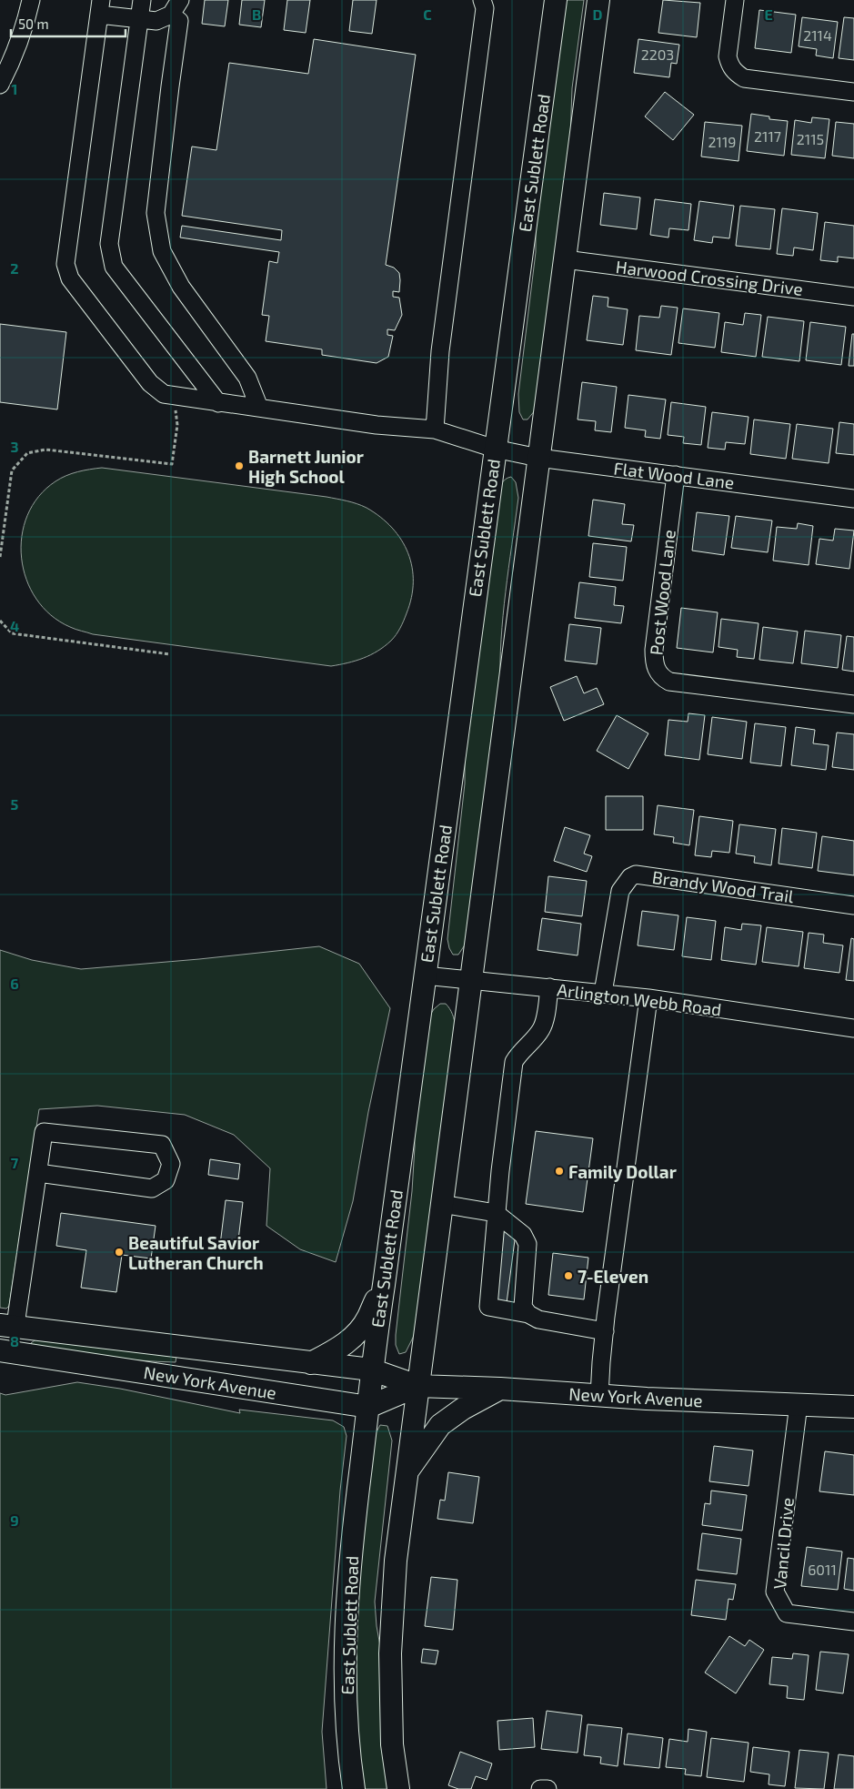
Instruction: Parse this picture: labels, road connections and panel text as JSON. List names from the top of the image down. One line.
{"streets":{"main road":["East Sublett Road","New York Avenue"],"street":["Harwood Crossing Drive","Flat Wood Lane","Post Wood Lane","Brandy Wood Trail","Arlington Webb Road","Vancil Drive"]},"crossings":[["East Sublett Road","Flat Wood Lane"],["East Sublett Road","Arlington Webb Road"],["East Sublett Road","New York Avenue"],["Flat Wood Lane","Post Wood Lane"],["Brandy Wood Trail","Arlington Webb Road"],["New York Avenue","Vancil Drive"]],"places":["Barnett Junior High School","Family Dollar","Beautiful Savior Lutheran Church","7-Eleven"],"house_numbers":["2114","2203","2117","2115","2119","6011"],"scale_bar":"50 m","grid":{"columns":["B","C","D","E"],"rows":["1","2","3","4","5","6","7","8","9"]}}
